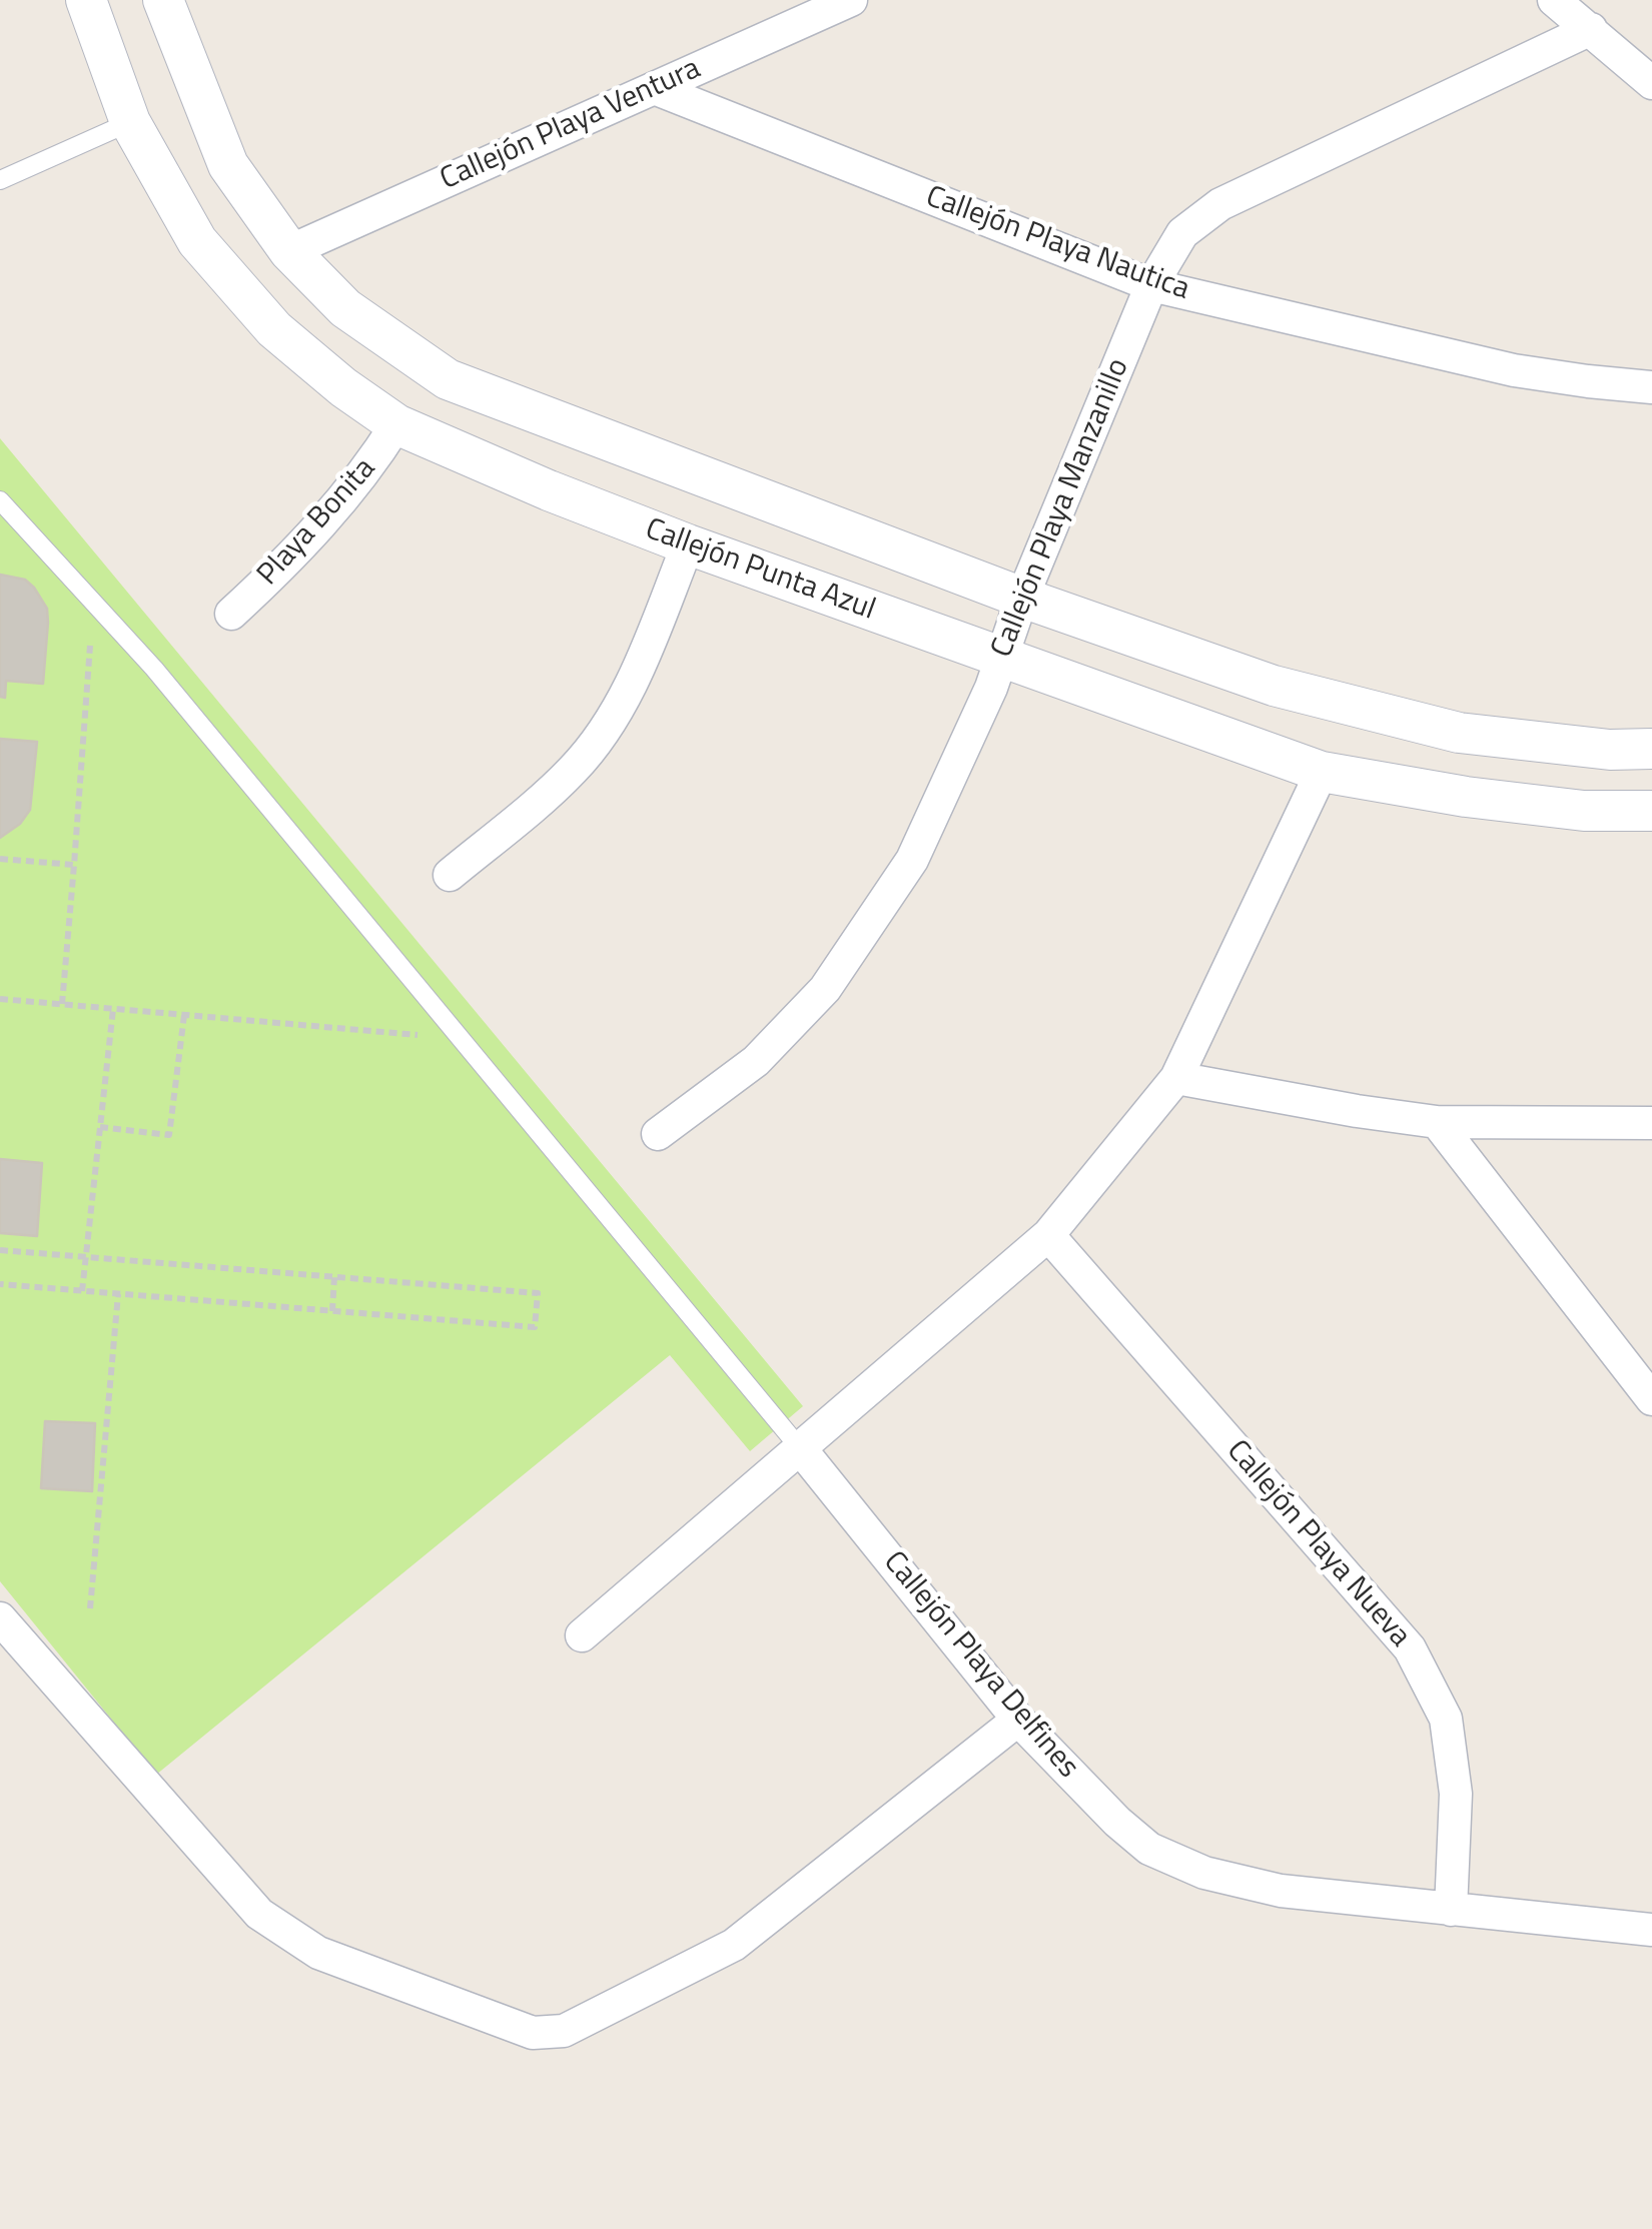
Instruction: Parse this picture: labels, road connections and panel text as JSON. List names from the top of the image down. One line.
{"streets":{"street":["Callejón Playa Ventura","Callejón Playa Nautica","Callejón Playa Manzanillo","Playa Bonita","Callejón Punta Azul","Callejón Playa Nueva","Callejón Playa Delfines"]},"crossings":[["Callejón Playa Ventura","Callejón Playa Nautica"],["Callejón Playa Nautica","Callejón Playa Manzanillo"],["Callejón Playa Manzanillo","Callejón Punta Azul"],["Playa Bonita","Callejón Punta Azul"],["Callejón Playa Nueva","Callejón Playa Delfines"]]}
